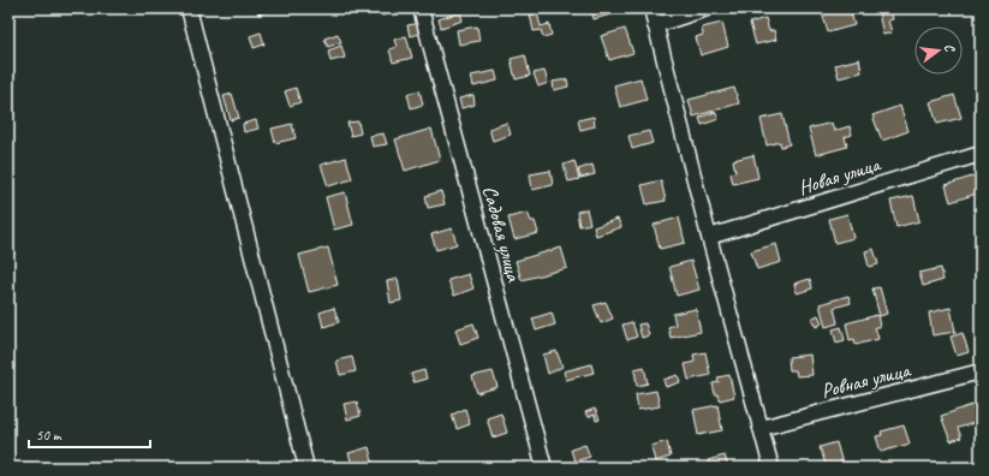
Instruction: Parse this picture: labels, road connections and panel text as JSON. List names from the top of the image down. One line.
{"streets":{"street":["Новая улица","Садовая улица","Ровная улица"]},"scale_bar":"50 m","north":"right"}
